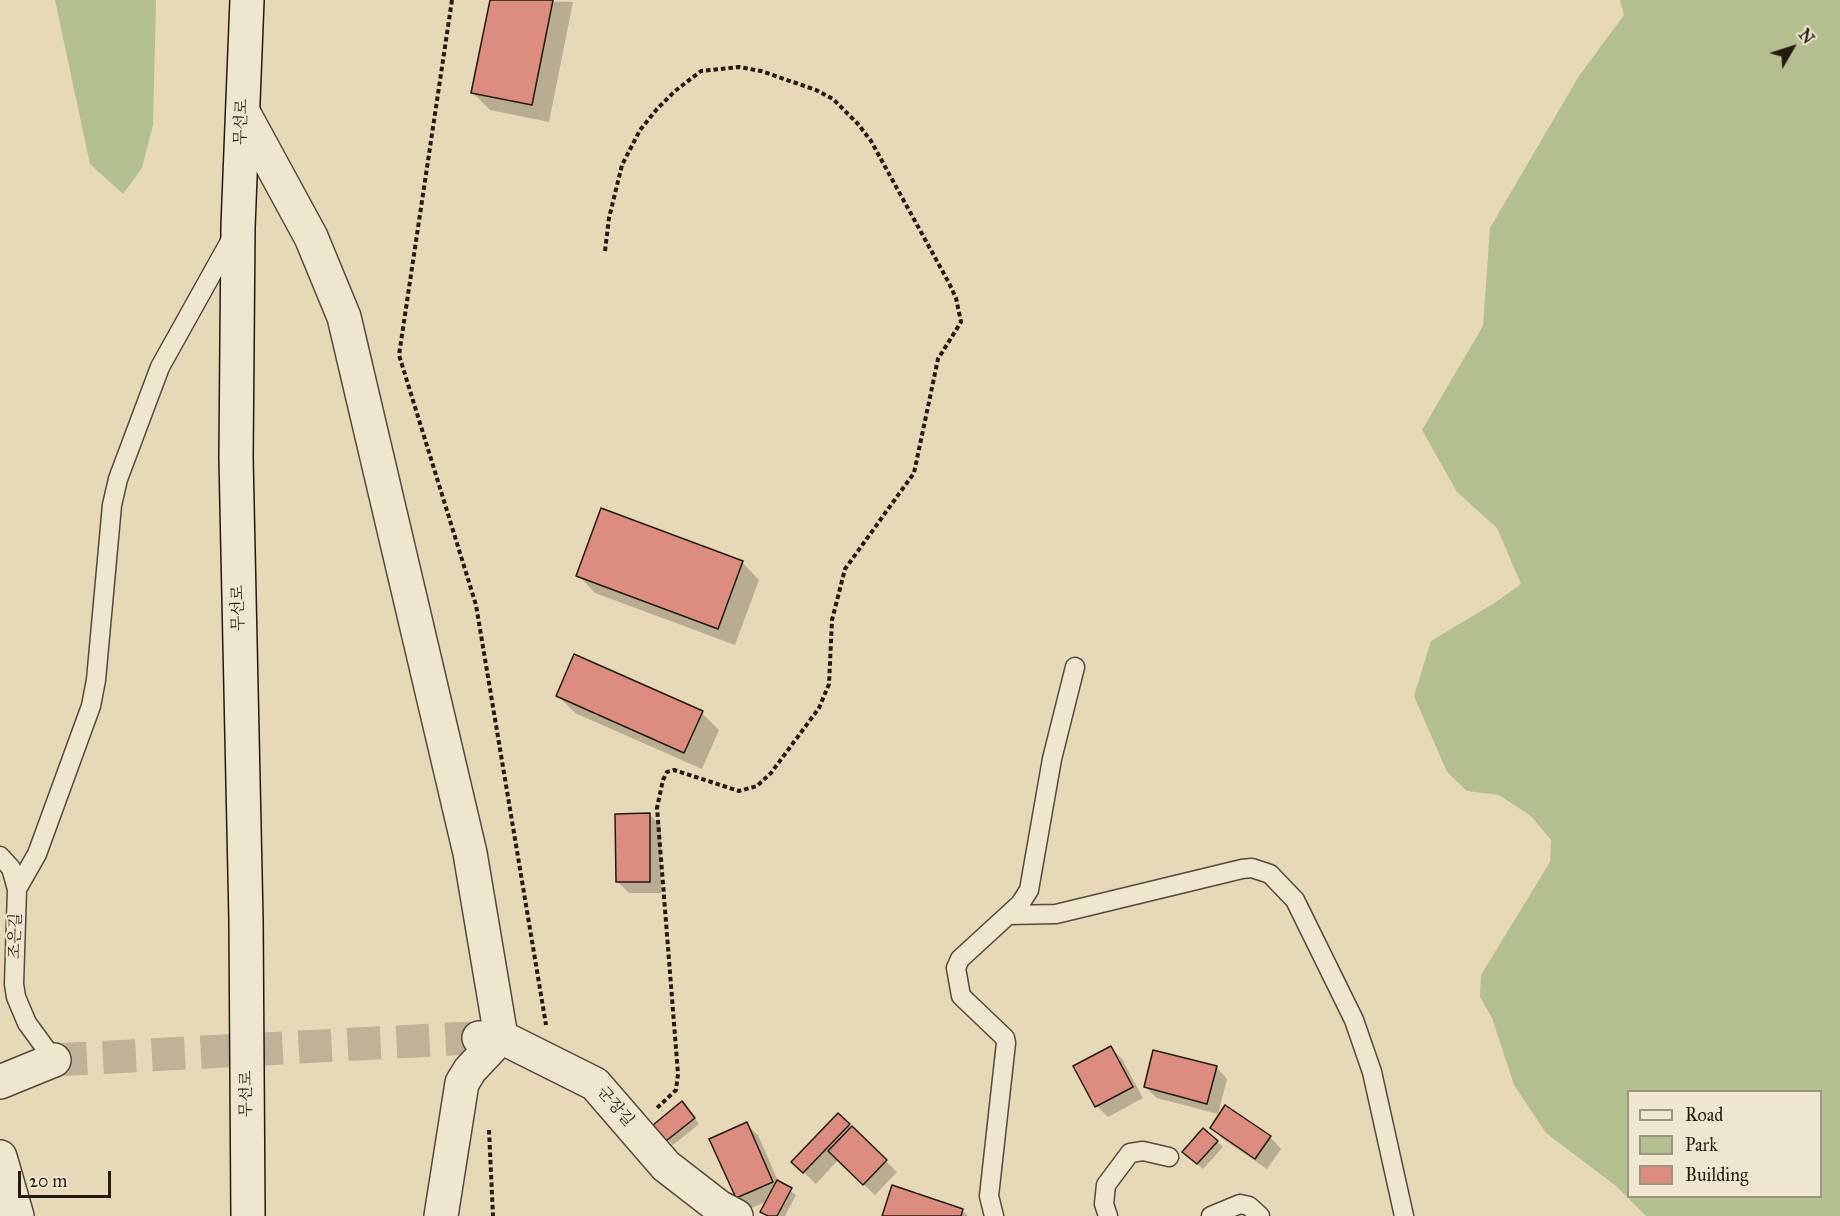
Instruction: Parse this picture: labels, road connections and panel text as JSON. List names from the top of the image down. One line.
{"streets":{"street":["무선로","조은길","군장길"]},"legend":["Road","Park","Building"],"scale_bar":"20 m","north":"top right"}
